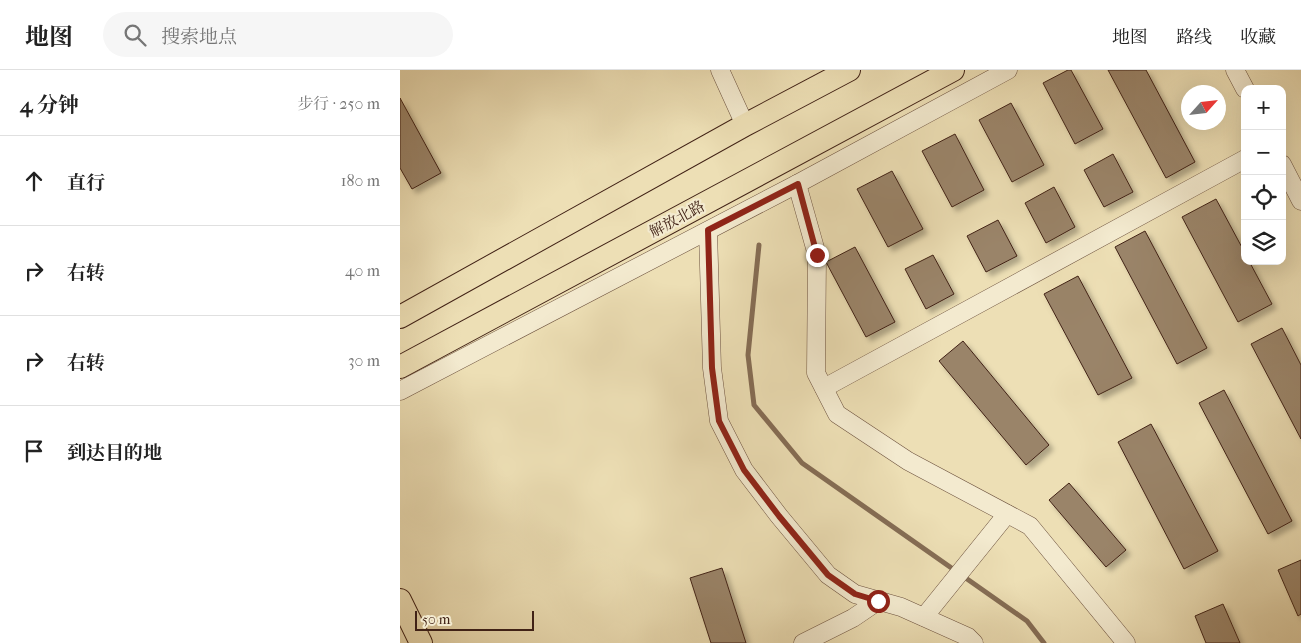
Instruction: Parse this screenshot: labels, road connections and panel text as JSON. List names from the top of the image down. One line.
{"streets":{"main road":["解放北路"]},"scale_bar":"50 m","north":"top right","page":{"header":"地图","search":"搜索地点","nav":["地图","路线","收藏"],"heading":["4 分钟","步行 · 250 m"],"map_buttons":["+","−"],"list":[["直行","180 m"],["右转","40 m"],["右转","30 m"],"到达目的地"],"scale":"50 m"}}
